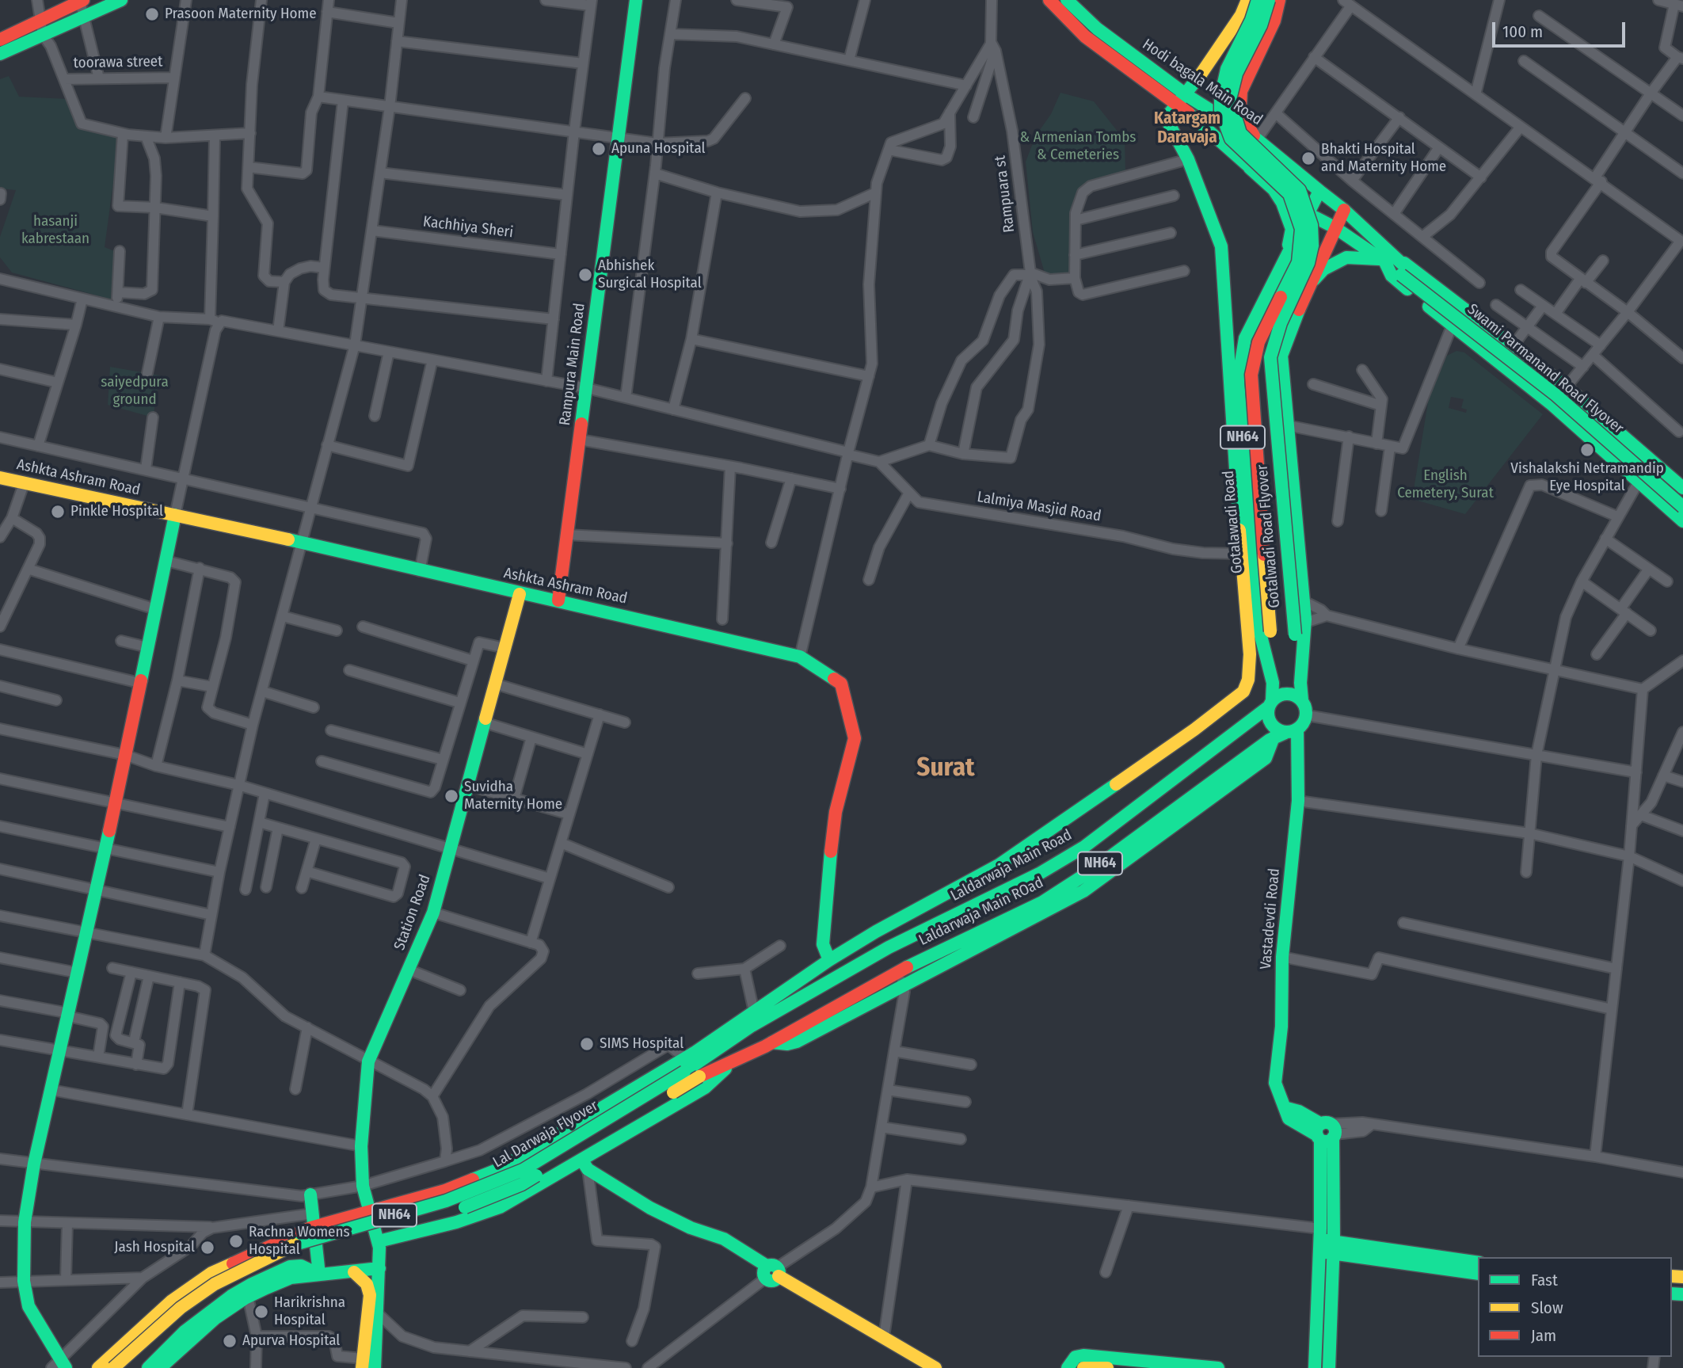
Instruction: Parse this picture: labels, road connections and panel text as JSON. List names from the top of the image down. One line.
{"streets":{"main road":["Hodi bagala Main Road","Rampura Main Road","Swami Parmanand Road Flyover","NH64","Ashkta Ashram Road","Gotalawadi Road","Gotalwadi Road Flyover","Laldarwaja Main Road","Laldarwaja Main ROad","Station Road","Vastadevdi Road","Lal Darwaja Flyover"],"street":["toorawa street","Rampuara st","Kachhiya Sheri","Lalmiya Masjid Road"]},"crossings":[["Hodi bagala Main Road","Swami Parmanand Road Flyover"],["Hodi bagala Main Road","NH64"],["Hodi bagala Main Road","Gotalawadi Road"],["Rampura Main Road","Ashkta Ashram Road"],["Swami Parmanand Road Flyover","NH64"],["NH64","Gotalawadi Road"],["NH64","Gotalwadi Road Flyover"],["NH64","Laldarwaja Main Road"],["NH64","Laldarwaja Main ROad"],["NH64","Vastadevdi Road"],["Ashkta Ashram Road","Station Road"],["Gotalawadi Road","Gotalwadi Road Flyover"],["Gotalawadi Road","Laldarwaja Main Road"],["Gotalawadi Road","Laldarwaja Main ROad"],["Gotalawadi Road","Vastadevdi Road"],["Laldarwaja Main Road","Laldarwaja Main ROad"],["Laldarwaja Main Road","Vastadevdi Road"],["Laldarwaja Main Road","Lal Darwaja Flyover"],["Laldarwaja Main ROad","Vastadevdi Road"],["Laldarwaja Main ROad","Lal Darwaja Flyover"]],"districts":["Katargam Daravaja","Surat"],"parks":["& Armenian Tombs & Cemeteries","hasanji kabrestaan","saiyedpura ground","English Cemetery, Surat"],"places":["Prasoon Maternity Home","Apuna Hospital","Bhakti Hospital and Maternity Home","Abhishek Surgical Hospital","Vishalakshi Netramandip Eye Hospital","Pinkle Hospital","Suvidha Maternity Home","SIMS Hospital","Rachna Womens Hospital","Jash Hospital","Harikrishna Hospital","Apurva Hospital"],"legend":["Fast","Slow","Jam"],"scale_bar":"100 m"}
